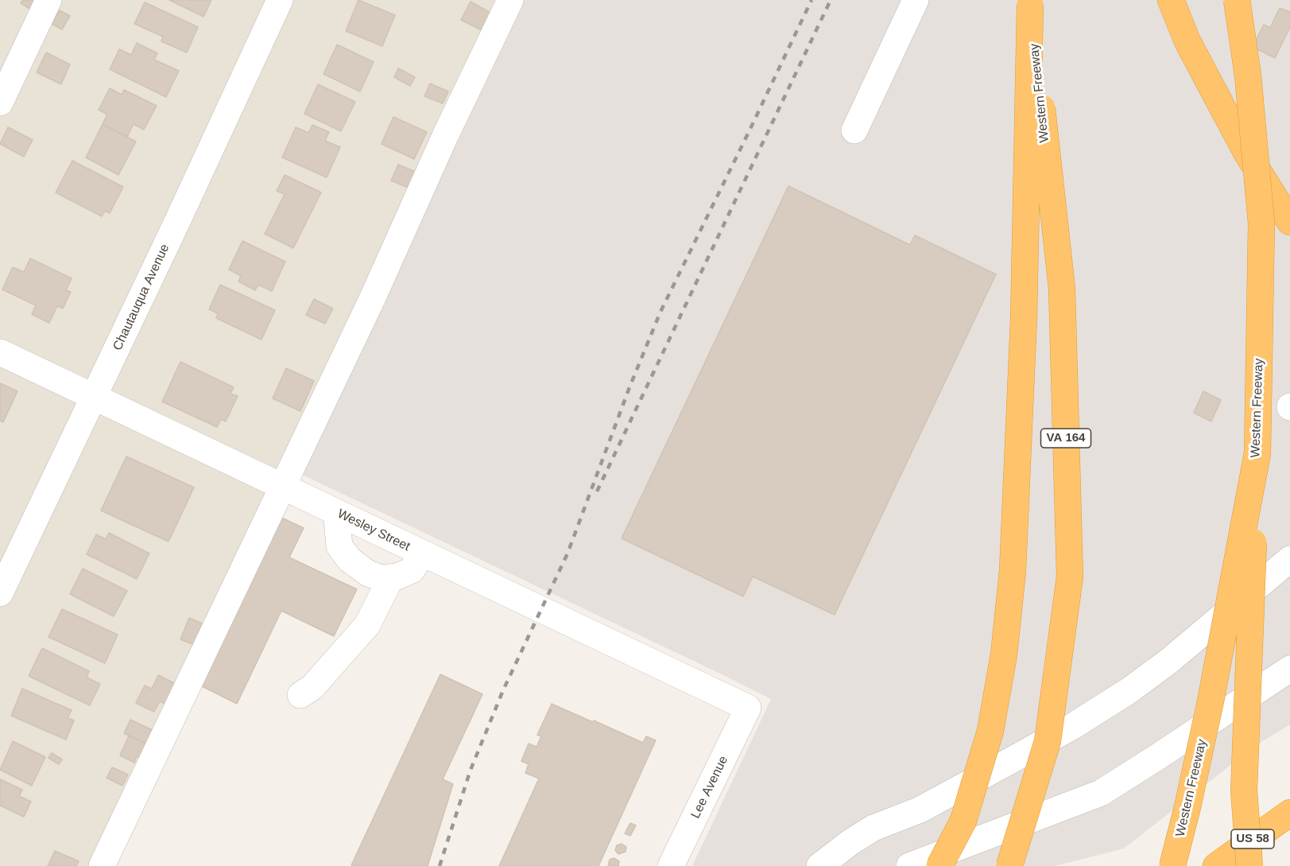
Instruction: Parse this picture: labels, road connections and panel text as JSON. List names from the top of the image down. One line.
{"streets":{"highway":["Western Freeway","VA 164","US 58"],"street":["Chautauqua Avenue","Wesley Street","Lee Avenue"]},"crossings":[["Chautauqua Avenue","Wesley Street"],["Wesley Street","Lee Avenue"]]}
